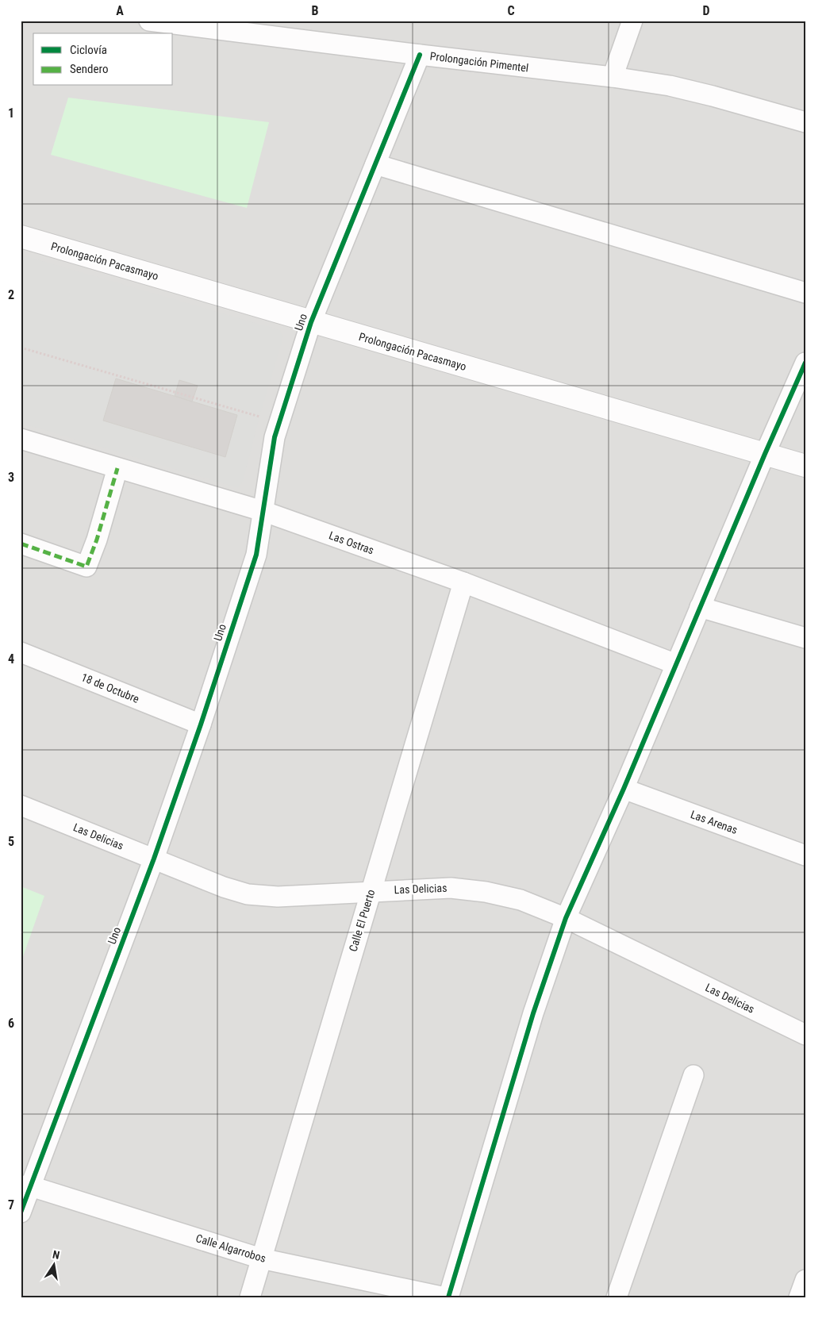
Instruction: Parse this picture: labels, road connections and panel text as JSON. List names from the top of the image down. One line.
{"streets":{"street":["Prolongación Pimentel","Prolongación Pacasmayo","Uno","Las Ostras","18 de Octubre","Las Arenas","Las Delicias","Calle El Puerto","Calle Algarrobos"]},"crossings":[["Prolongación Pimentel","Uno"],["Prolongación Pacasmayo","Uno"],["Uno","Las Ostras"],["Uno","18 de Octubre"],["Uno","Las Delicias"],["Uno","Calle Algarrobos"],["Las Ostras","Calle El Puerto"],["Las Delicias","Calle El Puerto"],["Calle El Puerto","Calle Algarrobos"]],"legend":["Ciclovía","Sendero"],"north":"top","grid":{"columns":["A","B","C","D"],"rows":["1","2","3","4","5","6","7"]}}
